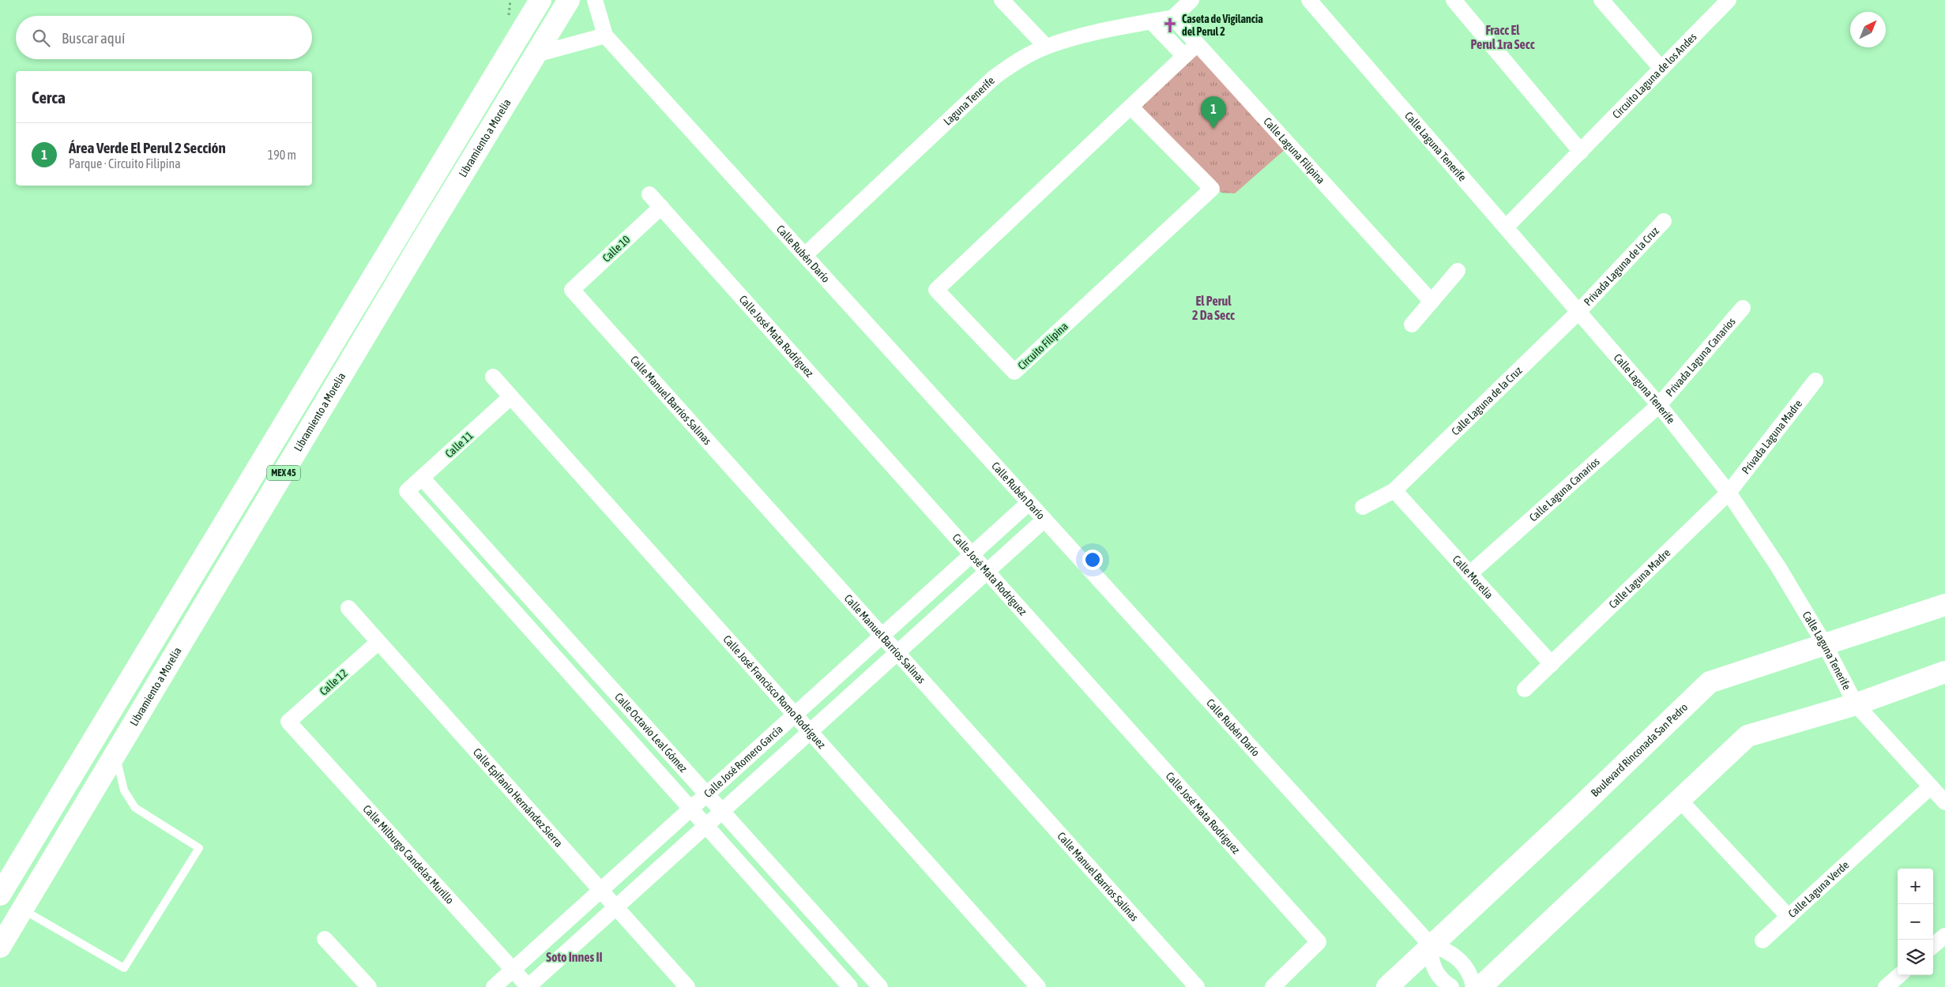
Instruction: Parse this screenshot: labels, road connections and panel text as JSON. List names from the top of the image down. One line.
{"streets":{"main road":["Libramiento a Morelia","MEX 45","Boulevard Rinconada San Pedro"],"street":["Circuito Laguna de los Andes","Laguna Tenerife","Calle Laguna Tenerife","Calle Laguna Filipina","Calle 10","Calle Rubén Darío","Privada Laguna de la Cruz","Calle José Mata Rodríguez","Circuito Filipina","Privada Laguna Canarios","Calle Manuel Barrios Salinas","Calle Laguna de la Cruz","Privada Laguna Madre","Calle 11","Calle Laguna Canarios","Calle Morelia","Calle Laguna Madre","Calle 12","Calle José Francisco Romo Rodríguez","Calle Octavio Leal Gómez","Calle José Romero García","Calle Epifanio Hernández Sierra","Calle Milburgo Candelas Murillo","Calle Laguna Verde"]},"crossings":[["Circuito Laguna de los Andes","Calle Laguna Tenerife"],["Laguna Tenerife","Calle Laguna Filipina"],["Laguna Tenerife","Calle Rubén Darío"],["Calle Laguna Tenerife","Privada Laguna de la Cruz"],["Calle Laguna Tenerife","Privada Laguna Canarios"],["Calle Laguna Tenerife","Calle Laguna de la Cruz"],["Calle Laguna Tenerife","Privada Laguna Madre"],["Calle Laguna Tenerife","Calle Laguna Canarios"],["Calle Laguna Tenerife","Calle Laguna Madre"],["Calle Laguna Tenerife","Boulevard Rinconada San Pedro"],["Calle Laguna Tenerife","Calle Laguna Verde"],["Calle Laguna Filipina","Circuito Filipina"],["Calle 10","Calle José Mata Rodríguez"],["Calle 10","Calle Manuel Barrios Salinas"],["Calle Rubén Darío","Boulevard Rinconada San Pedro"],["Calle Rubén Darío","Calle José Romero García"],["Privada Laguna de la Cruz","Calle Laguna de la Cruz"],["Calle José Mata Rodríguez","Calle José Romero García"],["Privada Laguna Canarios","Calle Laguna Canarios"],["Calle Manuel Barrios Salinas","Calle José Romero García"],["Calle Laguna de la Cruz","Calle Morelia"],["Privada Laguna Madre","Calle Laguna Madre"],["Calle 11","Calle José Francisco Romo Rodríguez"],["Calle 11","Calle Octavio Leal Gómez"],["Calle Laguna Canarios","Calle Morelia"],["Calle Morelia","Calle Laguna Madre"],["Calle 12","Calle Epifanio Hernández Sierra"],["Calle 12","Calle Milburgo Candelas Murillo"],["Calle José Francisco Romo Rodríguez","Calle José Romero García"],["Calle Octavio Leal Gómez","Calle José Romero García"],["Calle José Romero García","Calle Epifanio Hernández Sierra"],["Calle José Romero García","Calle Milburgo Candelas Murillo"]],"districts":["Fracc El Perul 1ra Secc","El Perul 2 Da Secc","Soto Innes II"],"places":{"church":["Caseta de Vigilancia del Perul 2"]},"north":"top right","page":{"search":"Buscar aquí","heading":"Cerca","pins":"1","list":[{"mark":"1","name":"Área Verde El Perul 2 Sección","note":"Parque · Circuito Filipina","value":"190 m"}],"map_buttons":["+","−"]}}
